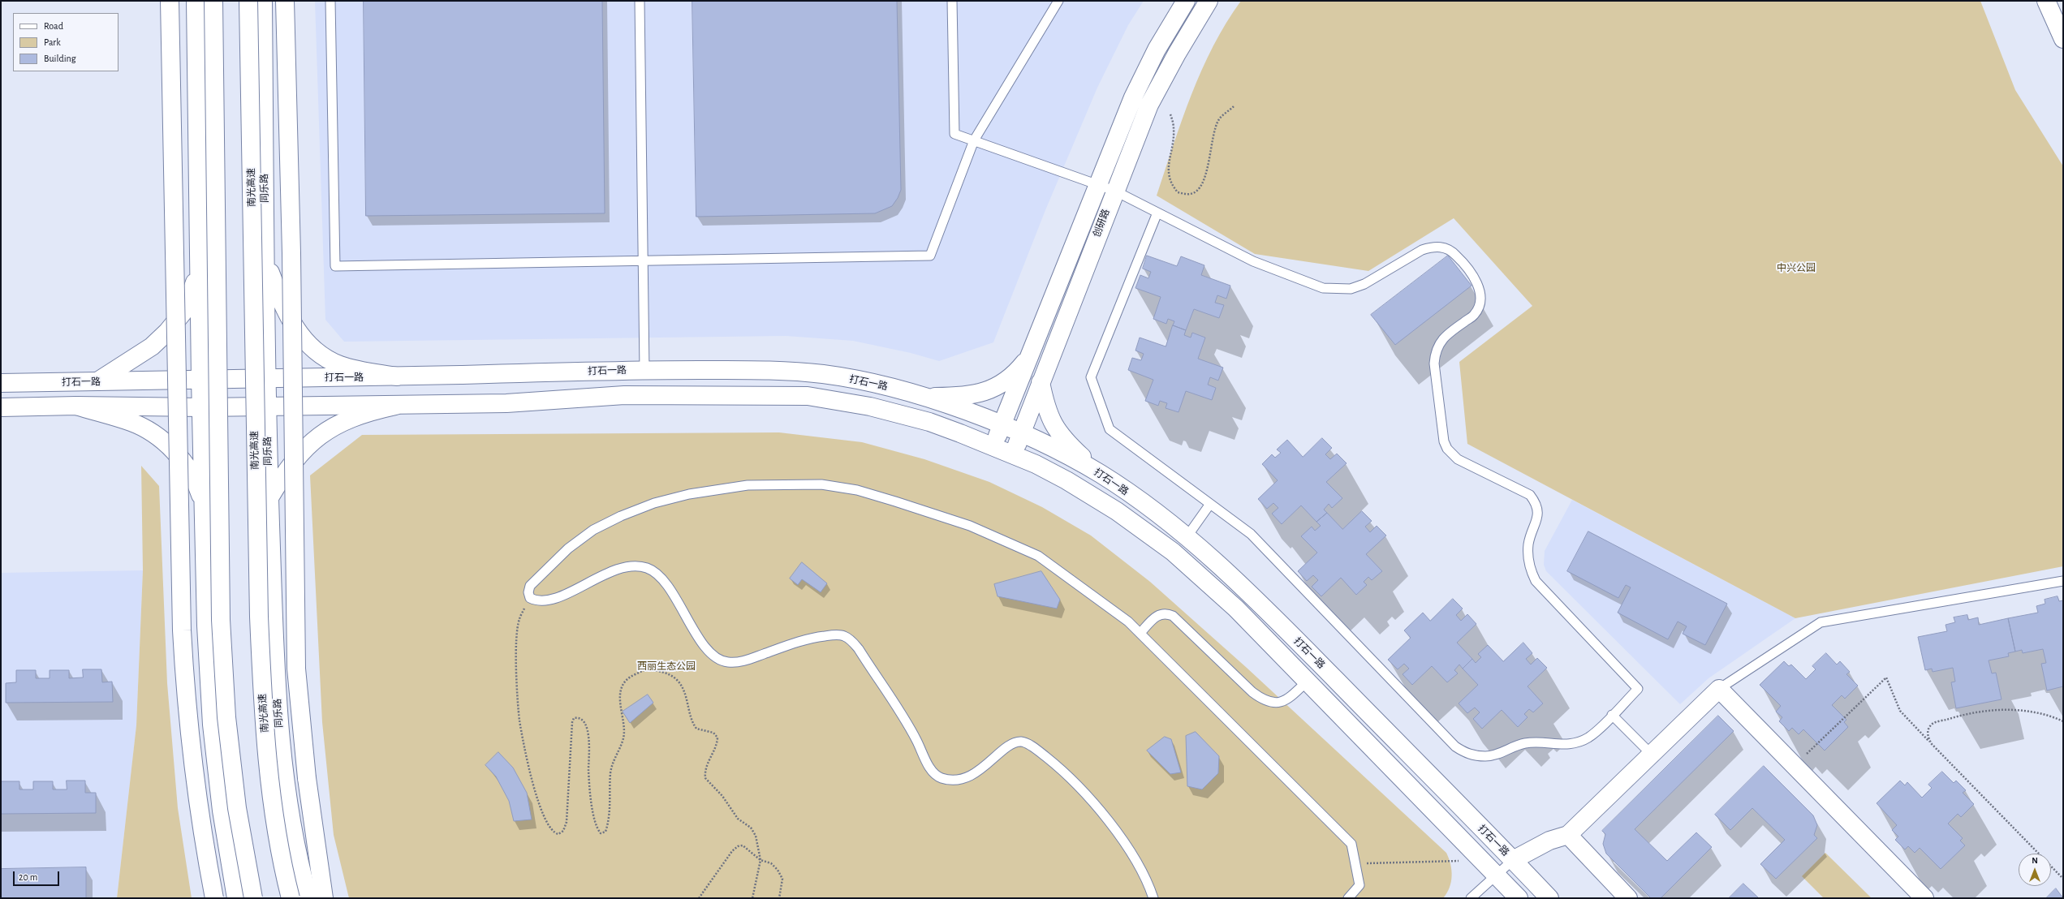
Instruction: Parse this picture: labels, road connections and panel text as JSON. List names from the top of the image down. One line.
{"streets":{"main road":["南光高速","同乐路","创研路","打石一路"]},"crossings":[["同乐路","打石一路"],["创研路","打石一路"]],"parks":["中兴公园","西丽生态公园"],"legend":["Road","Park","Building"],"scale_bar":"20 m","north":"top"}
